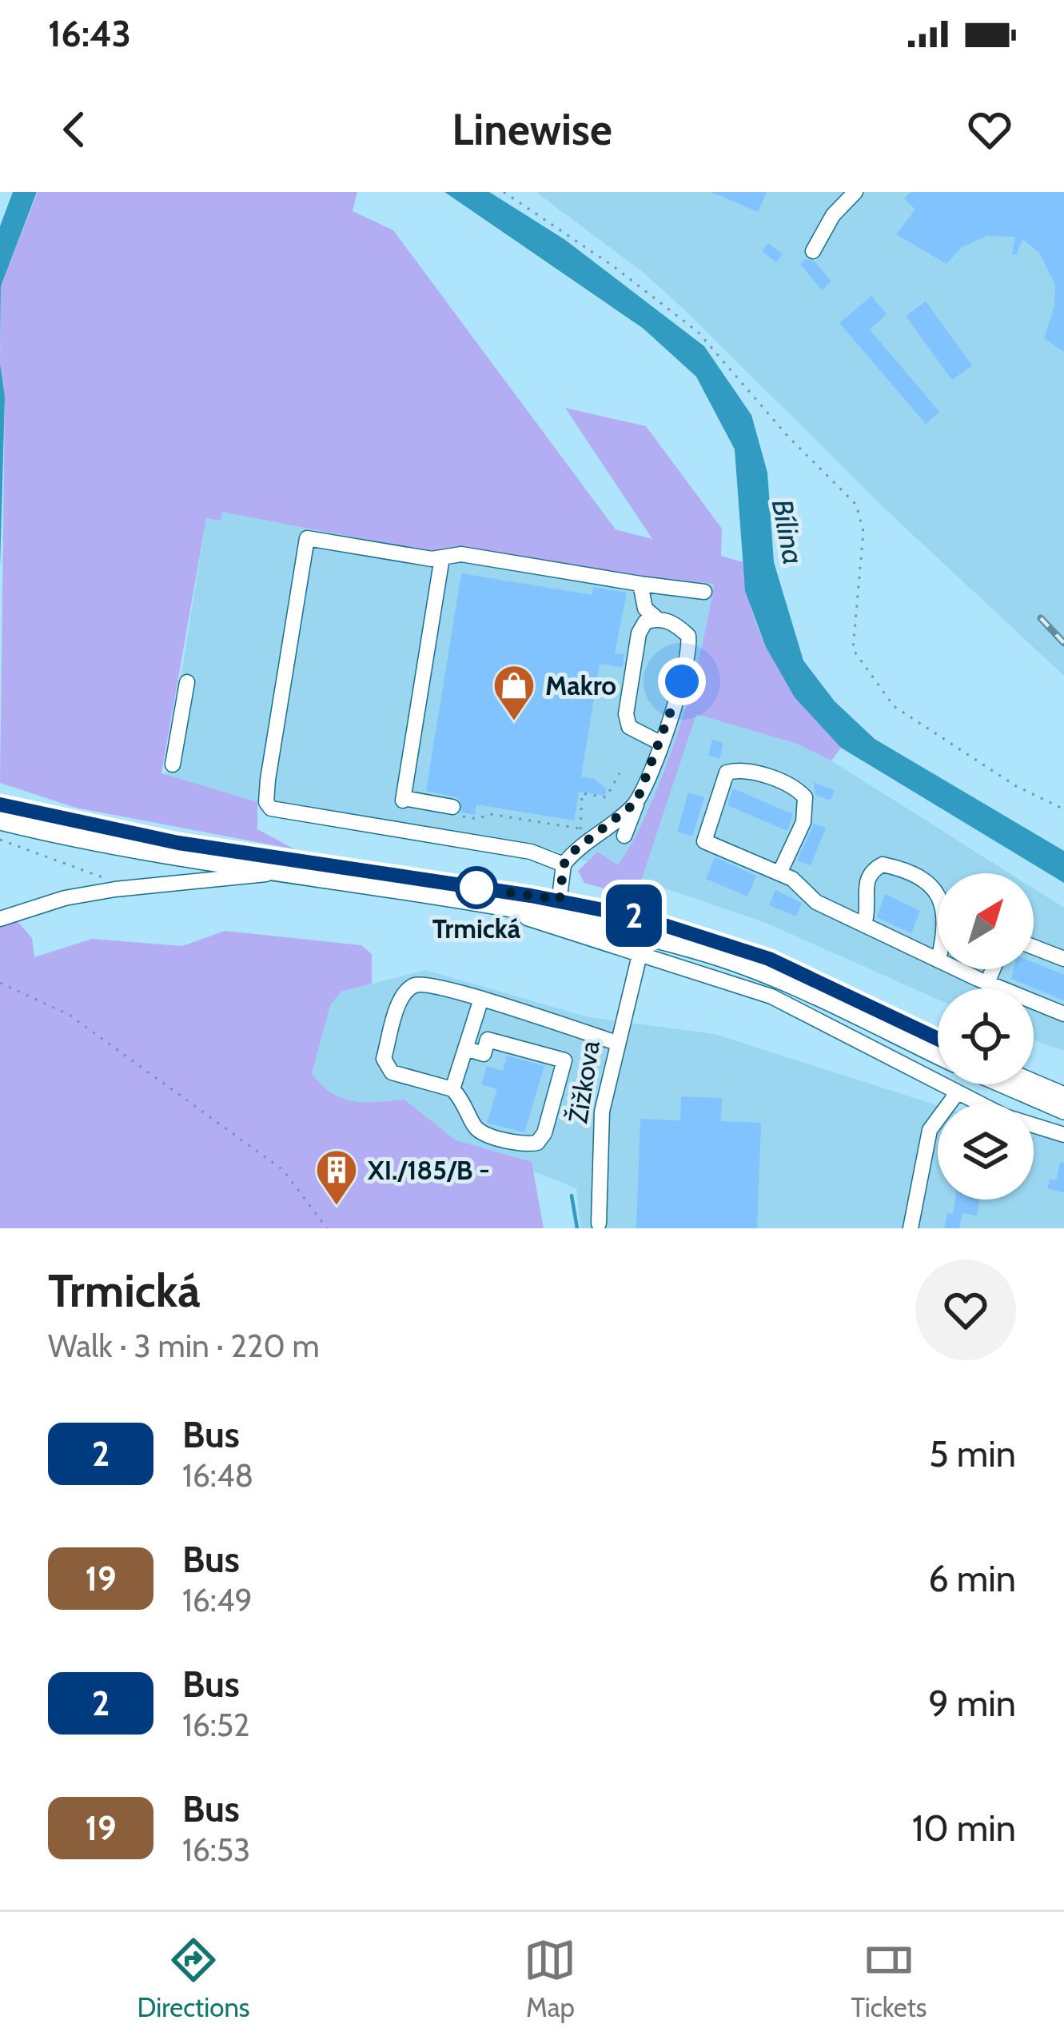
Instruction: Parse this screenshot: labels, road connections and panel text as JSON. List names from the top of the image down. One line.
{"streets":{"street":["Žižkova"]},"water":["Bílina"],"places":{"shop":["Makro"],"other":["Trmická"],"building":["XI./185/B -"]},"lines":["bus line 2"],"north":"top right","page":{"status":"16:43","header":"Linewise","on_map":"2","heading":["Trmická","Walk · 3 min · 220 m"],"list":[{"mark":"2","name":"Bus","note":"16:48","value":"5 min"},{"mark":"19","name":"Bus","note":"16:49","value":"6 min"},{"mark":"2","name":"Bus","note":"16:52","value":"9 min"},{"mark":"19","name":"Bus","note":"16:53","value":"10 min"}],"tabs":["Directions","Map","Tickets"]}}
